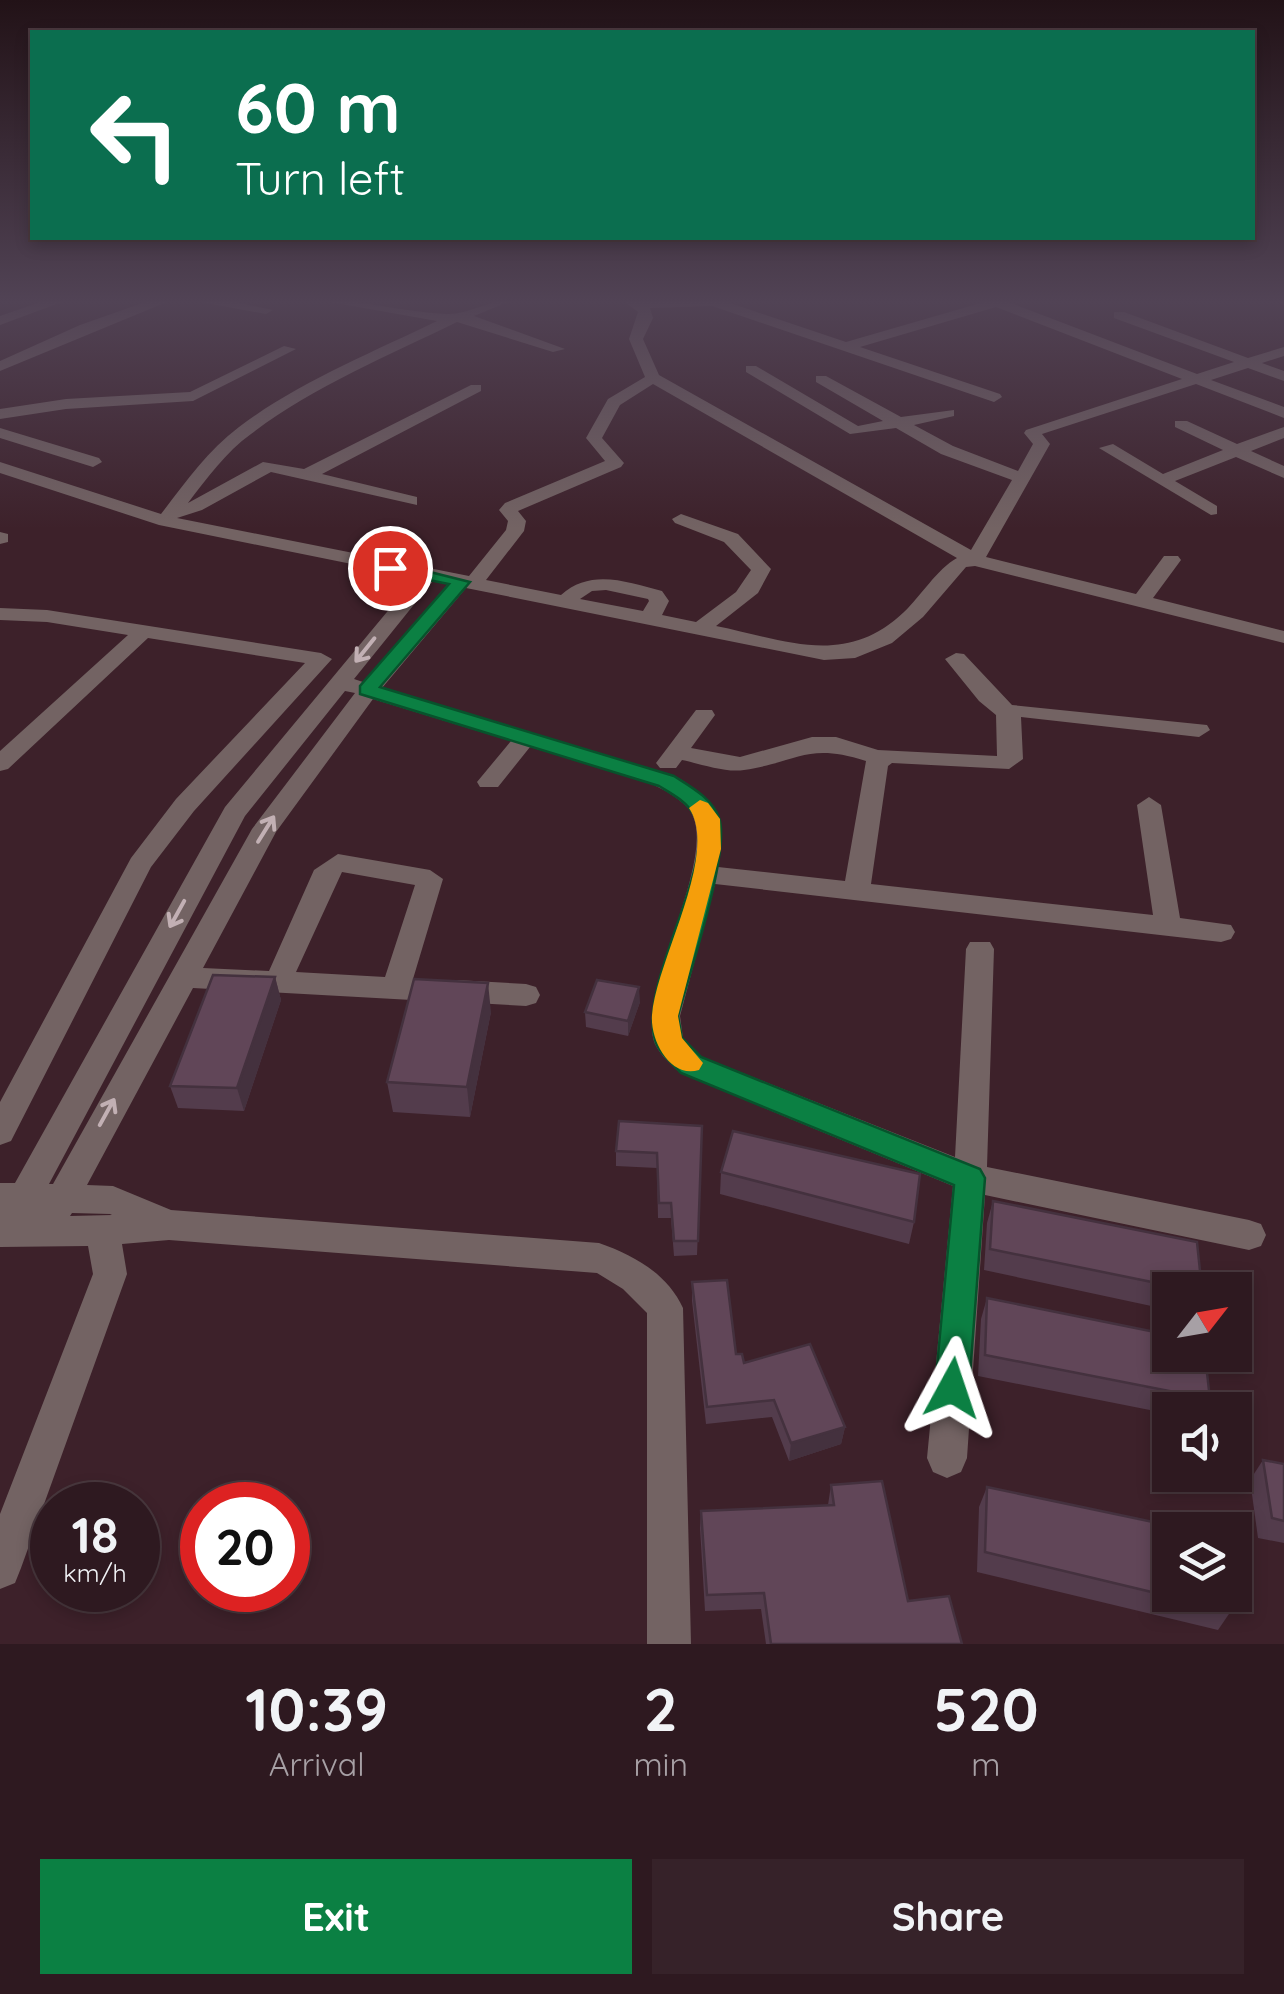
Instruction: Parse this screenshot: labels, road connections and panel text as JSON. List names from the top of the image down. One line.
{"north":"top right","page":{"turn":["60 m","Turn left"],"speed":"18 km/h","limit":"20","eta":["10:39","Arrival","2","min","520","m"],"buttons":["Exit","Share"]}}
